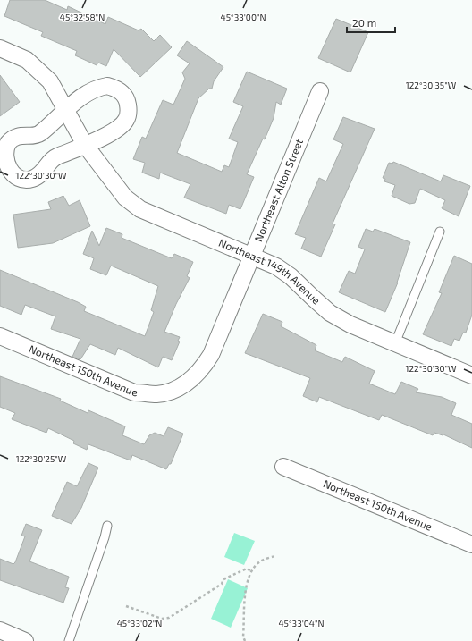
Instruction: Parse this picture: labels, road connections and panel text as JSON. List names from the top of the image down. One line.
{"streets":{"street":["Northeast Alton Street","Northeast 149th Avenue","Northeast 150th Avenue"]},"crossings":[["Northeast Alton Street","Northeast 149th Avenue"],["Northeast Alton Street","Northeast 150th Avenue"]],"scale_bar":"20 m","coordinates":["45°32'58\"N","45°33'00\"N","122°30'35\"W","122°30'30\"W","122°30'25\"W","45°33'02\"N","45°33'04\"N"]}
